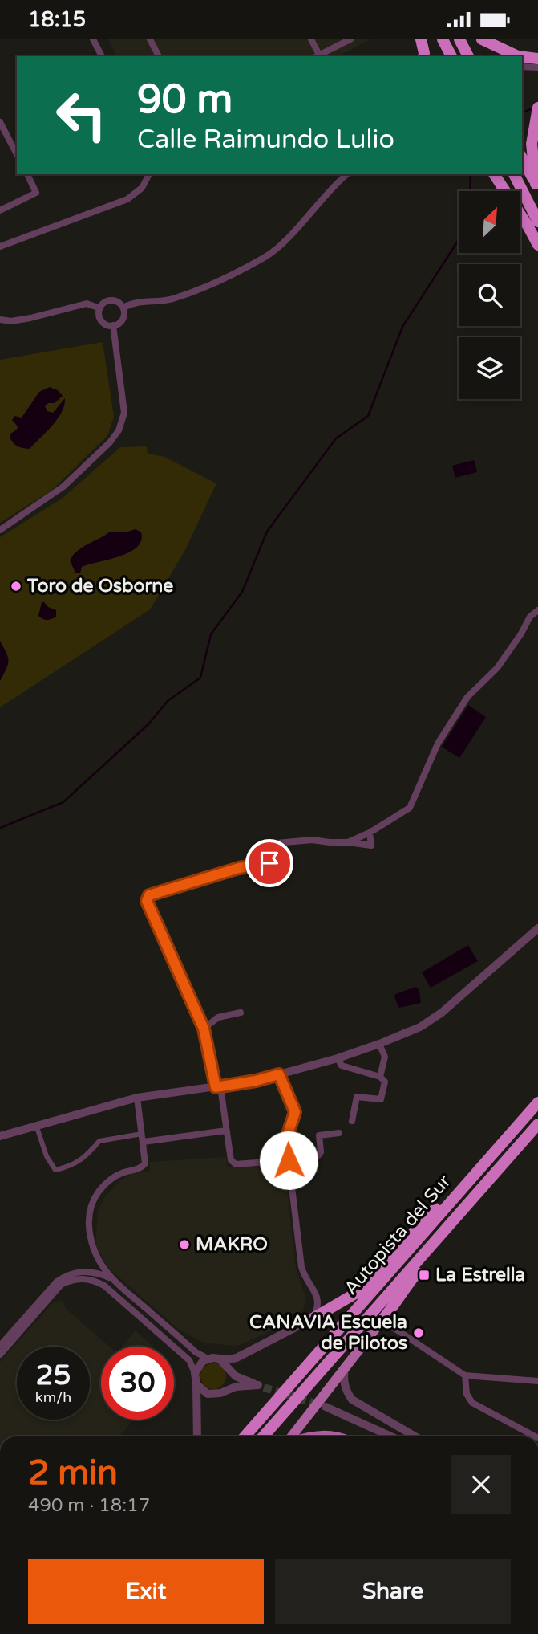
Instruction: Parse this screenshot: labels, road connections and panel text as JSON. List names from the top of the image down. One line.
{"streets":{"highway":["Autopista del Sur"]},"places":{"other":["Toro de Osborne","MAKRO","CANAVIA Escuela de Pilotos"],"transit":["La Estrella"]},"north":"top right","page":{"status":"18:15","turn":["90 m","Calle Raimundo Lulio"],"speed":"25 km/h","limit":"30","heading":["2 min","490 m · 18:17"],"buttons":["Exit","Share"]}}
